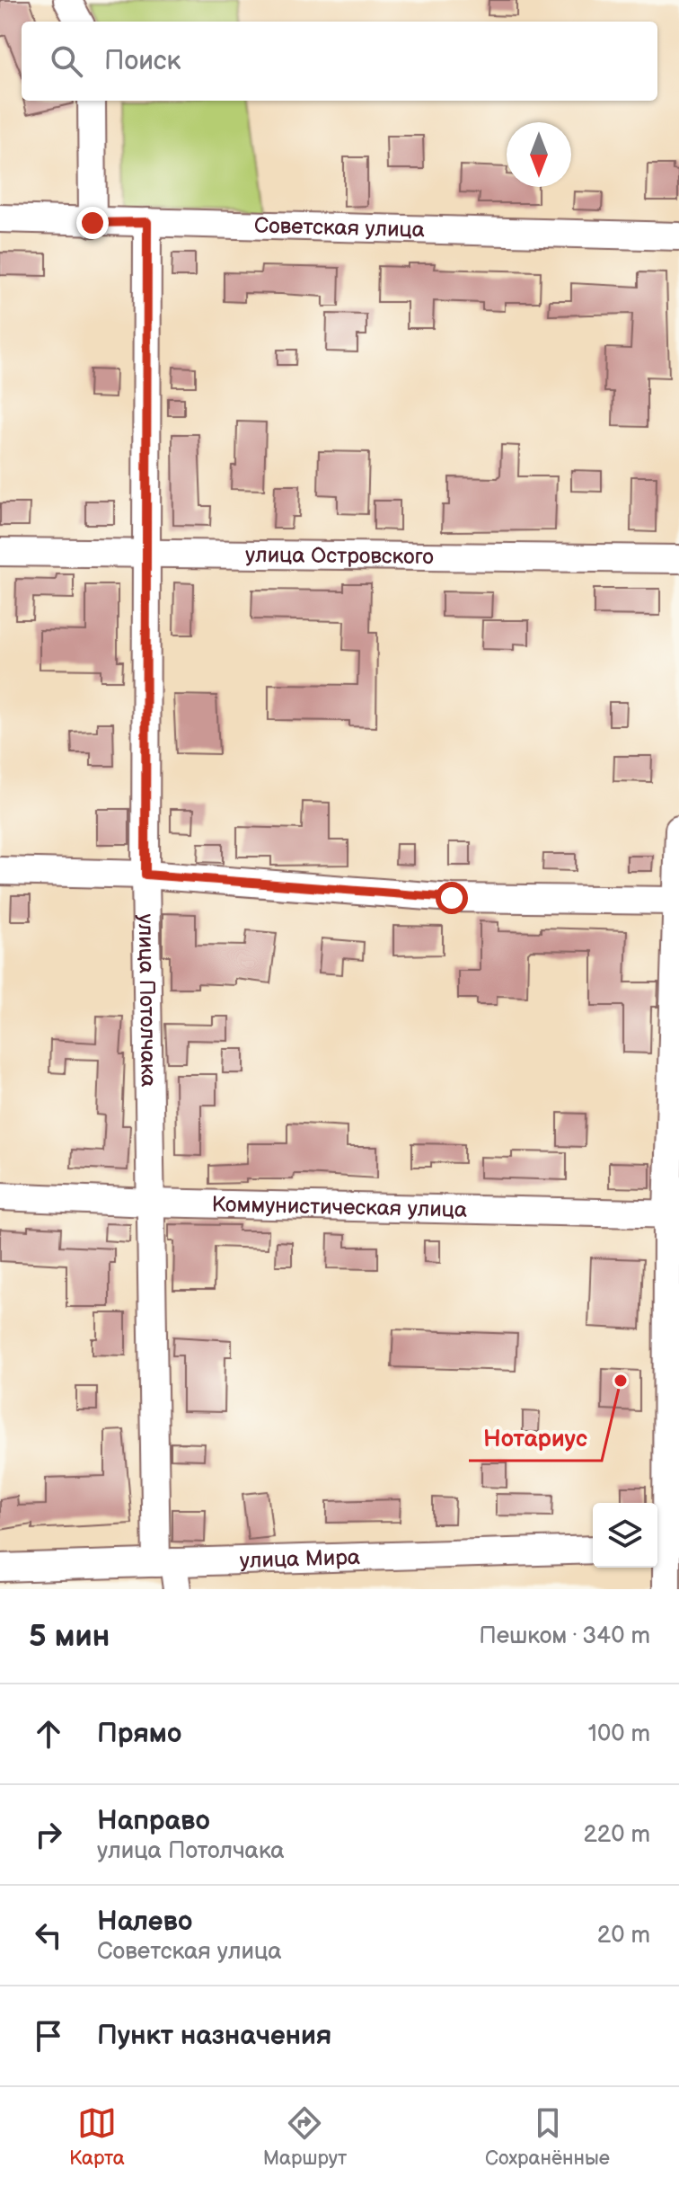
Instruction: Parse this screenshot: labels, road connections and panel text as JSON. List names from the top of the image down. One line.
{"streets":{"street":["Советская улица","улица Островского","улица Потолчака","Коммунистическая улица","улица Мира"]},"crossings":[["Советская улица","улица Потолчака"],["улица Островского","улица Потолчака"],["улица Потолчака","Коммунистическая улица"],["улица Потолчака","улица Мира"]],"places":["Нотариус"],"north":"bottom","page":{"search":"Поиск","heading":["5 мин","Пешком · 340 m"],"list":[["Прямо","100 m"],["Направо","улица Потолчака","220 m"],["Налево","Советская улица","20 m"],"Пункт назначения"],"nav":["Карта","Маршрут","Сохранённые"]}}
